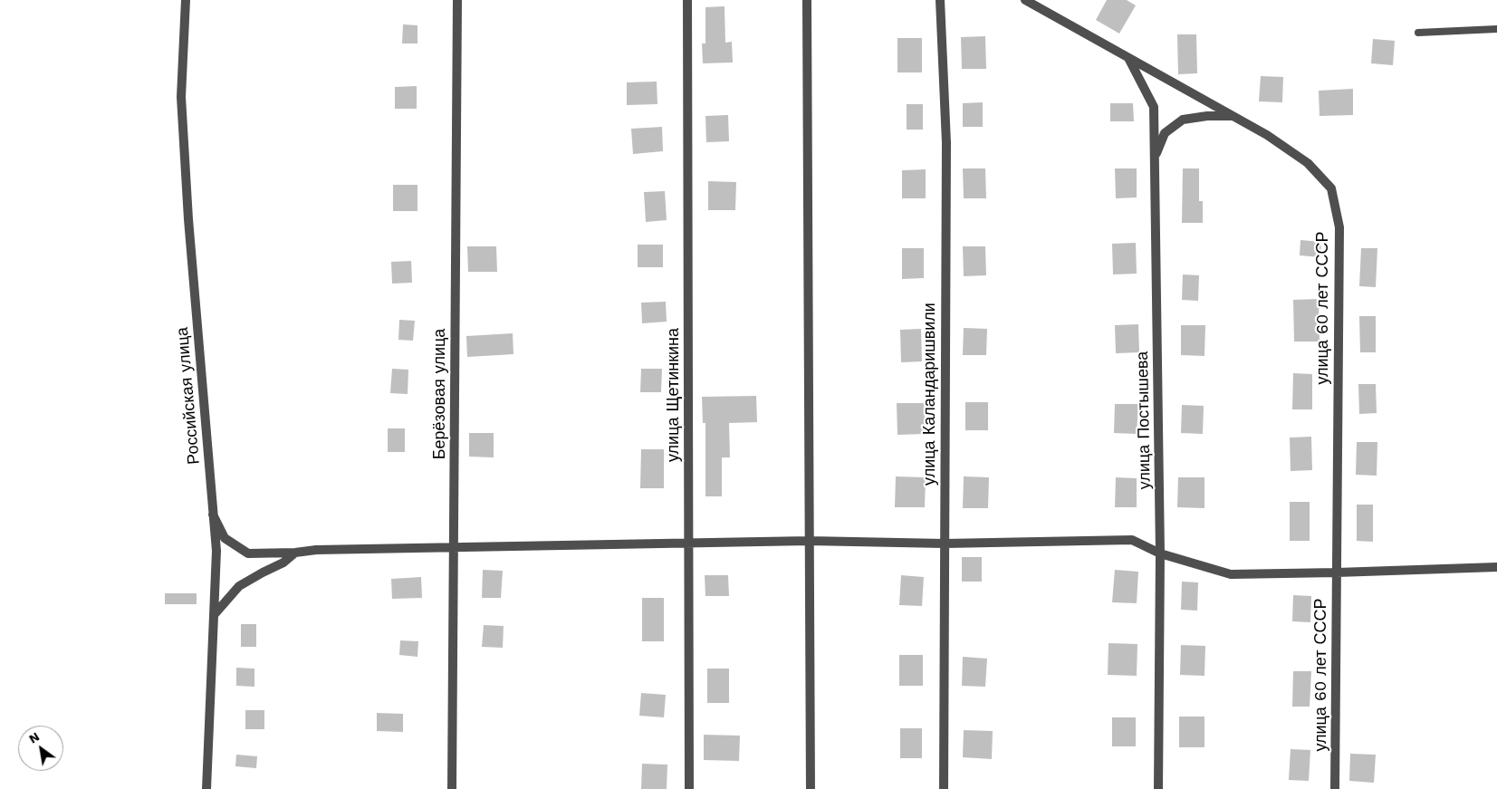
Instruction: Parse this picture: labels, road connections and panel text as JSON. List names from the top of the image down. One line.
{"streets":{"street":["улица 60 лет СССР","Берёзовая улица","улица Каландаришвили","улица Щетинкина","Российская улица","улица Постышева"]},"crossings":[["улица 60 лет СССР","улица Постышева"]],"north":"top left"}
